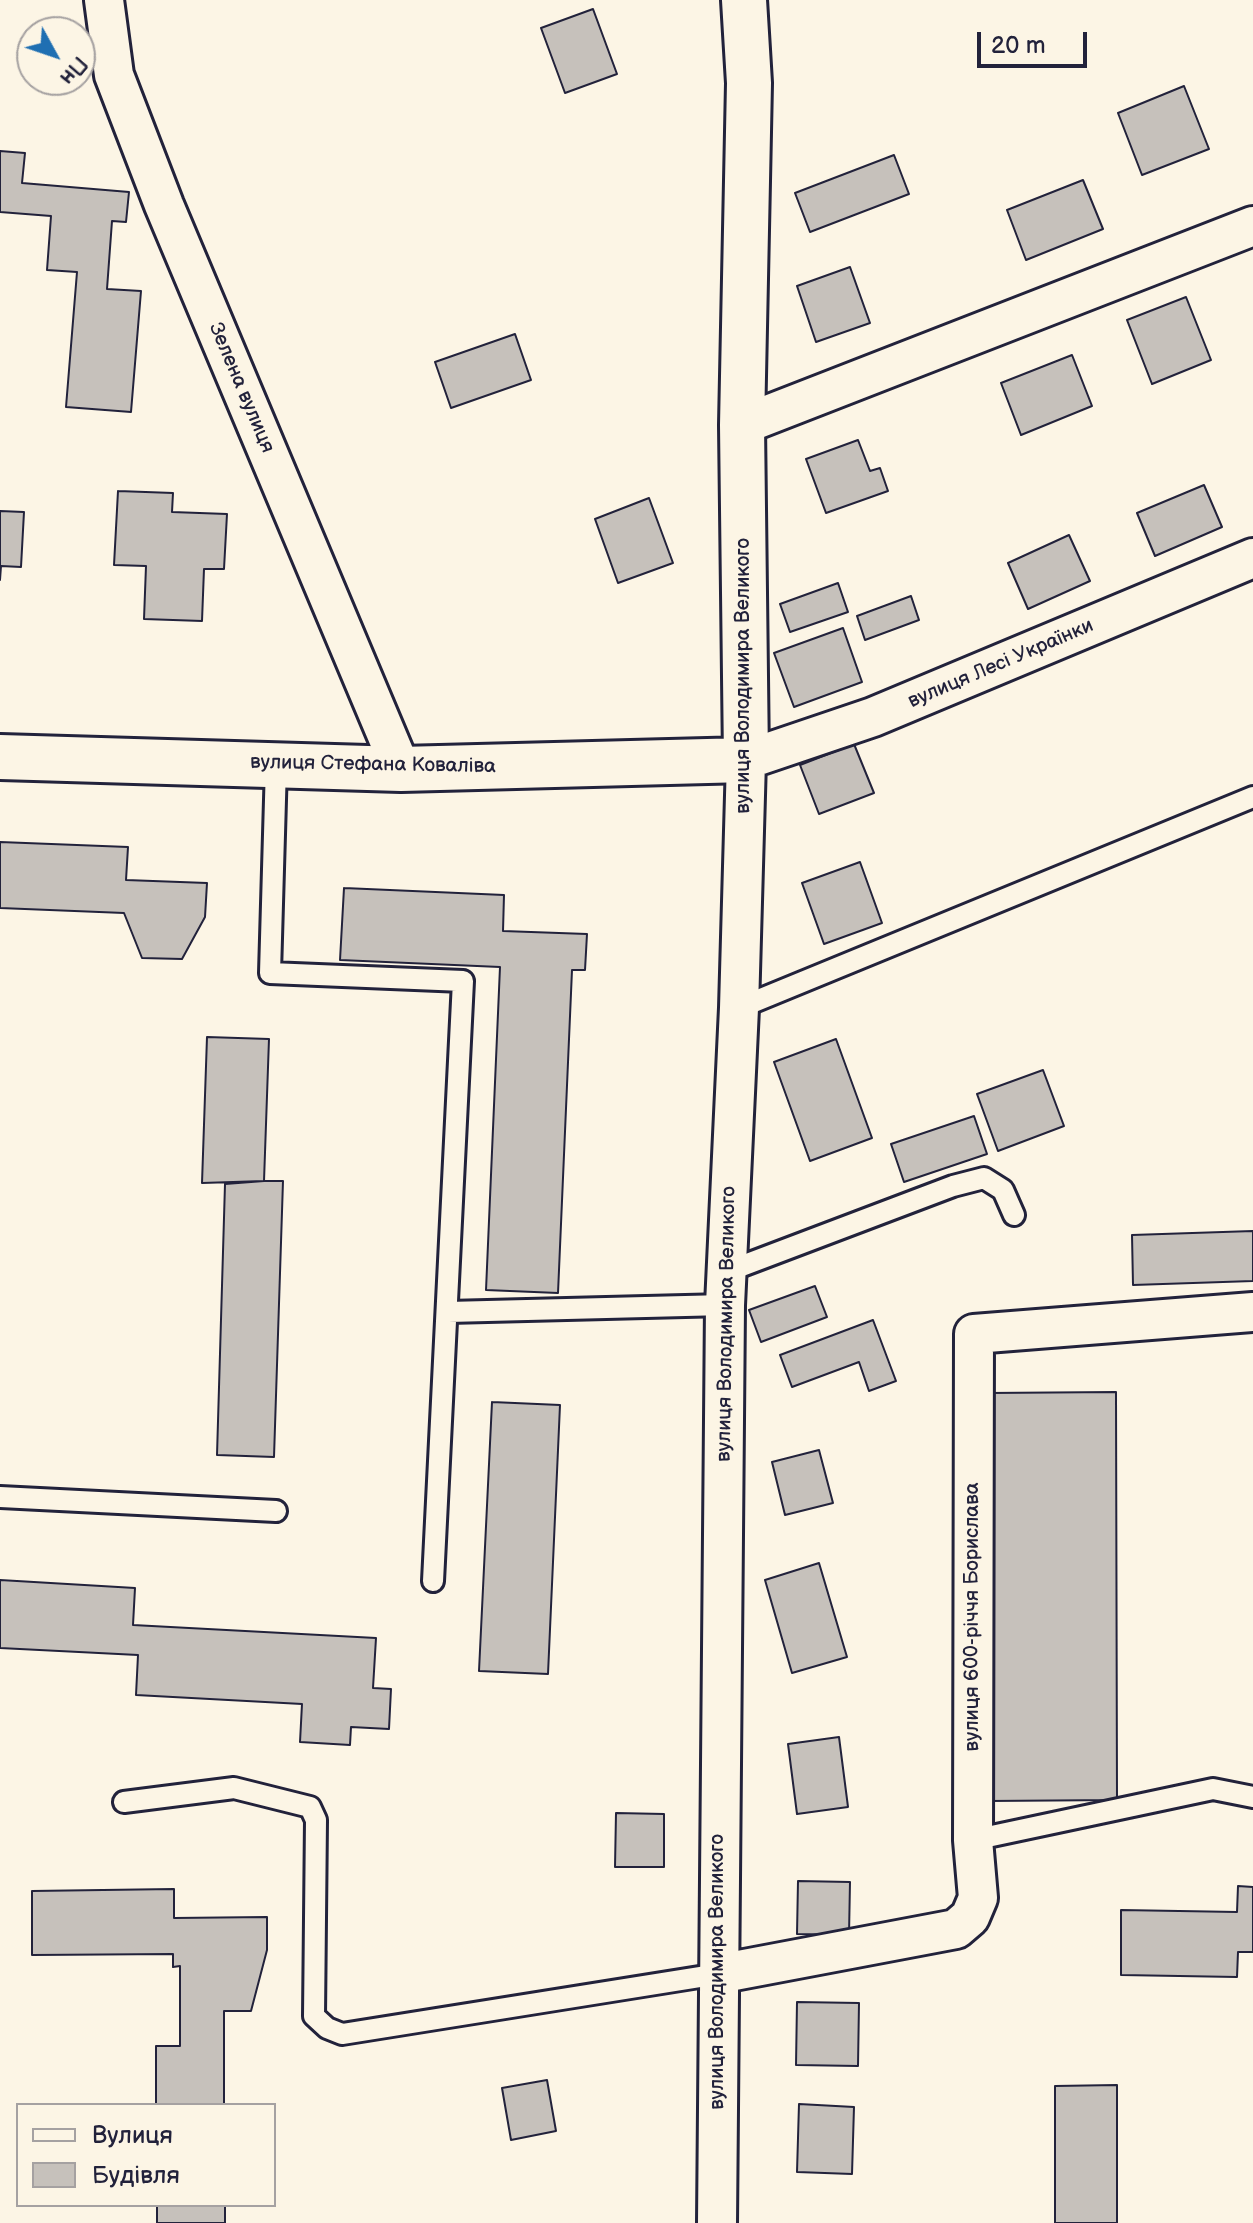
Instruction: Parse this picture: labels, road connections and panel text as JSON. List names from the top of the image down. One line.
{"streets":{"street":["Зелена вулиця","вулиця Лесі Українки","вулиця Володимира Великого","вулиця Стефана Коваліва","вулиця 600-річчя Борислава"]},"crossings":[["Зелена вулиця","вулиця Стефана Коваліва"],["вулиця Лесі Українки","вулиця Володимира Великого"],["вулиця Лесі Українки","вулиця Стефана Коваліва"],["вулиця Володимира Великого","вулиця Стефана Коваліва"],["вулиця Володимира Великого","вулиця 600-річчя Борислава"]],"legend":["Вулиця","Будівля"],"scale_bar":"20 m","north":"bottom right"}
